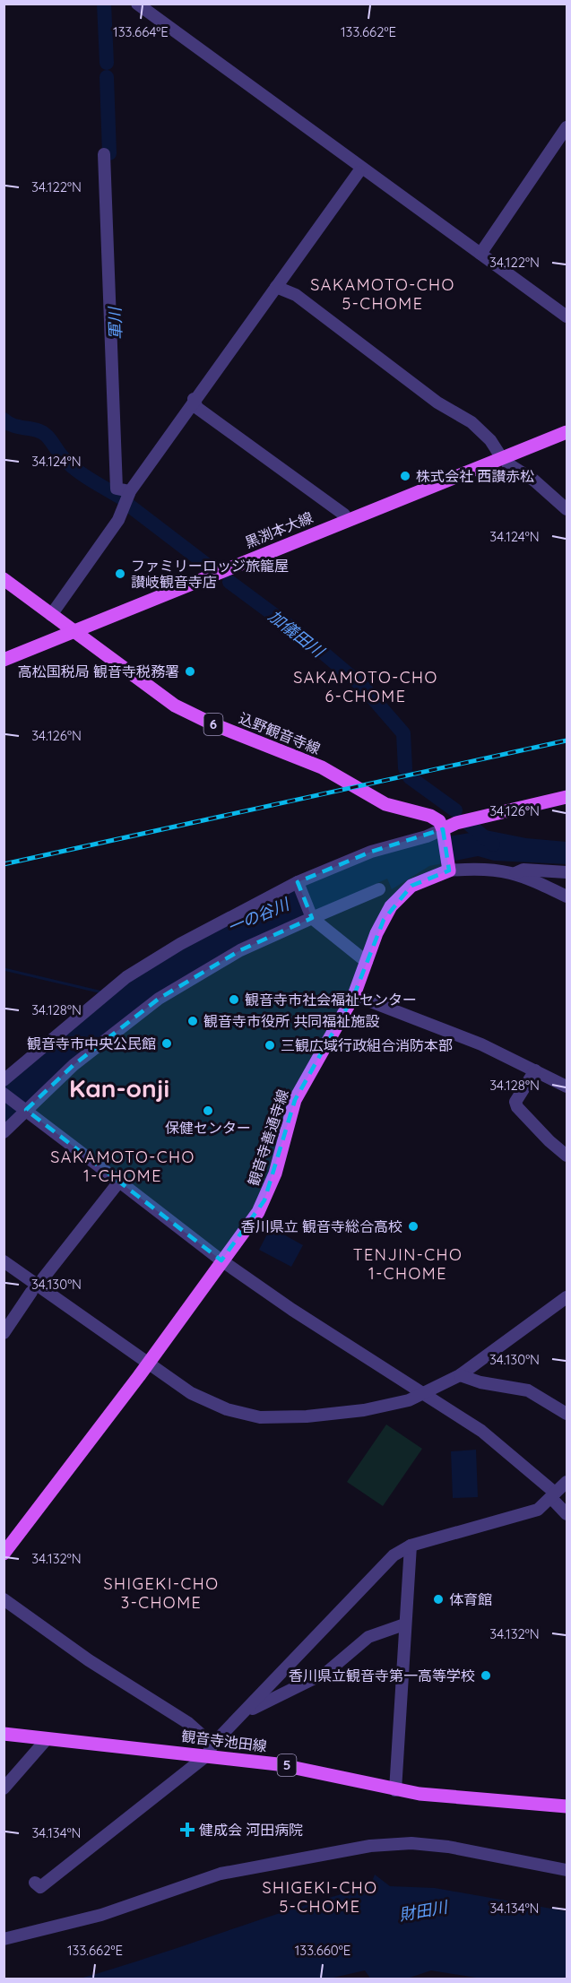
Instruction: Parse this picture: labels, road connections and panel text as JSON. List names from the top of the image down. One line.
{"streets":{"main road":["黒渕本大線","6","込野観音寺線","観音寺善通寺線","観音寺池田線","5"]},"crossings":[["黒渕本大線","込野観音寺線"]],"districts":["SAKAMOTO-CHO 5-CHOME","SAKAMOTO-CHO 6-CHOME","Kan-onji","SAKAMOTO-CHO 1-CHOME","TENJIN-CHO 1-CHOME","SHIGEKI-CHO 3-CHOME","SHIGEKI-CHO 5-CHOME"],"water":["軍川","加儀田川","一の谷川","財田川"],"places":{"other":["株式会社 西讃赤松","ファミリーロッジ旅籠屋 讃岐観音寺店","高松国税局 観音寺税務署","観音寺市社会福祉センター","観音寺市役所 共同福祉施設","観音寺市中央公民館","三観広域行政組合消防本部","保健センター","香川県立 観音寺総合高校","体育館","香川県立観音寺第一高等学校"],"health":["健成会 河田病院"]},"coordinates":["133.664°E","133.662°E","34.122°N","34.124°N","34.126°N","34.128°N","34.130°N","34.132°N","34.134°N","133.660°E"]}
